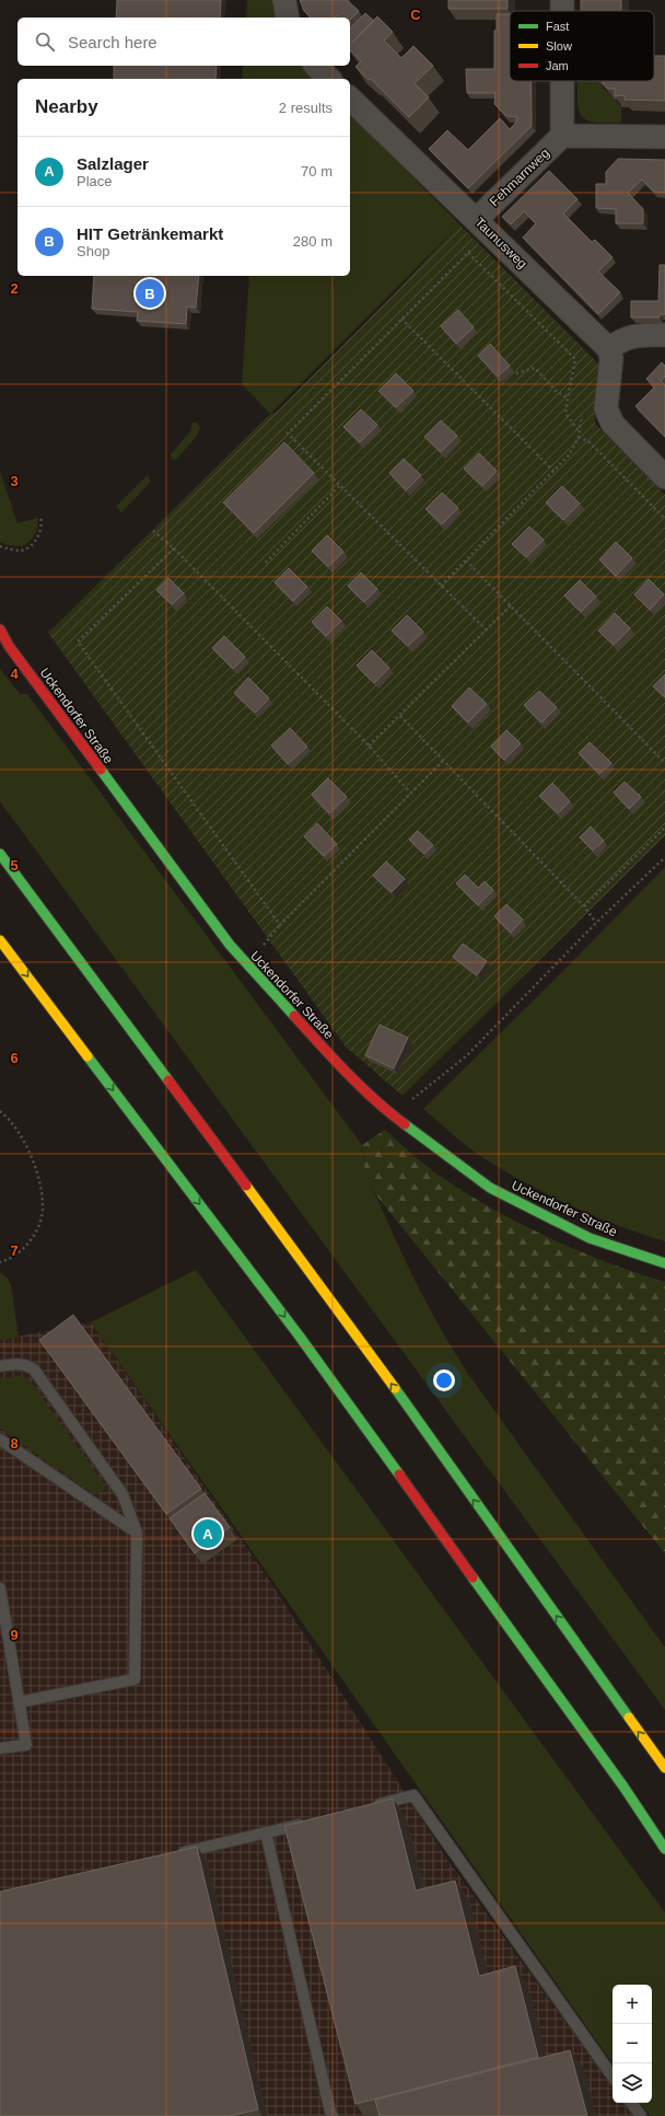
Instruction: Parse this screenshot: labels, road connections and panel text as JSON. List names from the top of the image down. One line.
{"streets":{"main road":["Uckendorfer Straße"],"street":["Fehmarnweg","Taunusweg"]},"crossings":[["Fehmarnweg","Taunusweg"]],"legend":["Fast","Slow","Jam"],"page":{"search":"Search here","heading":["Nearby","2 results"],"list":[{"mark":"A","name":"Salzlager","note":"Place","value":"70 m"},{"mark":"B","name":"HIT Getränkemarkt","note":"Shop","value":"280 m"}],"pins":["B","A"],"map_buttons":["+","−"]},"grid":{"columns":["C"],"rows":["2","3","4","5","6","7","8","9"]}}
